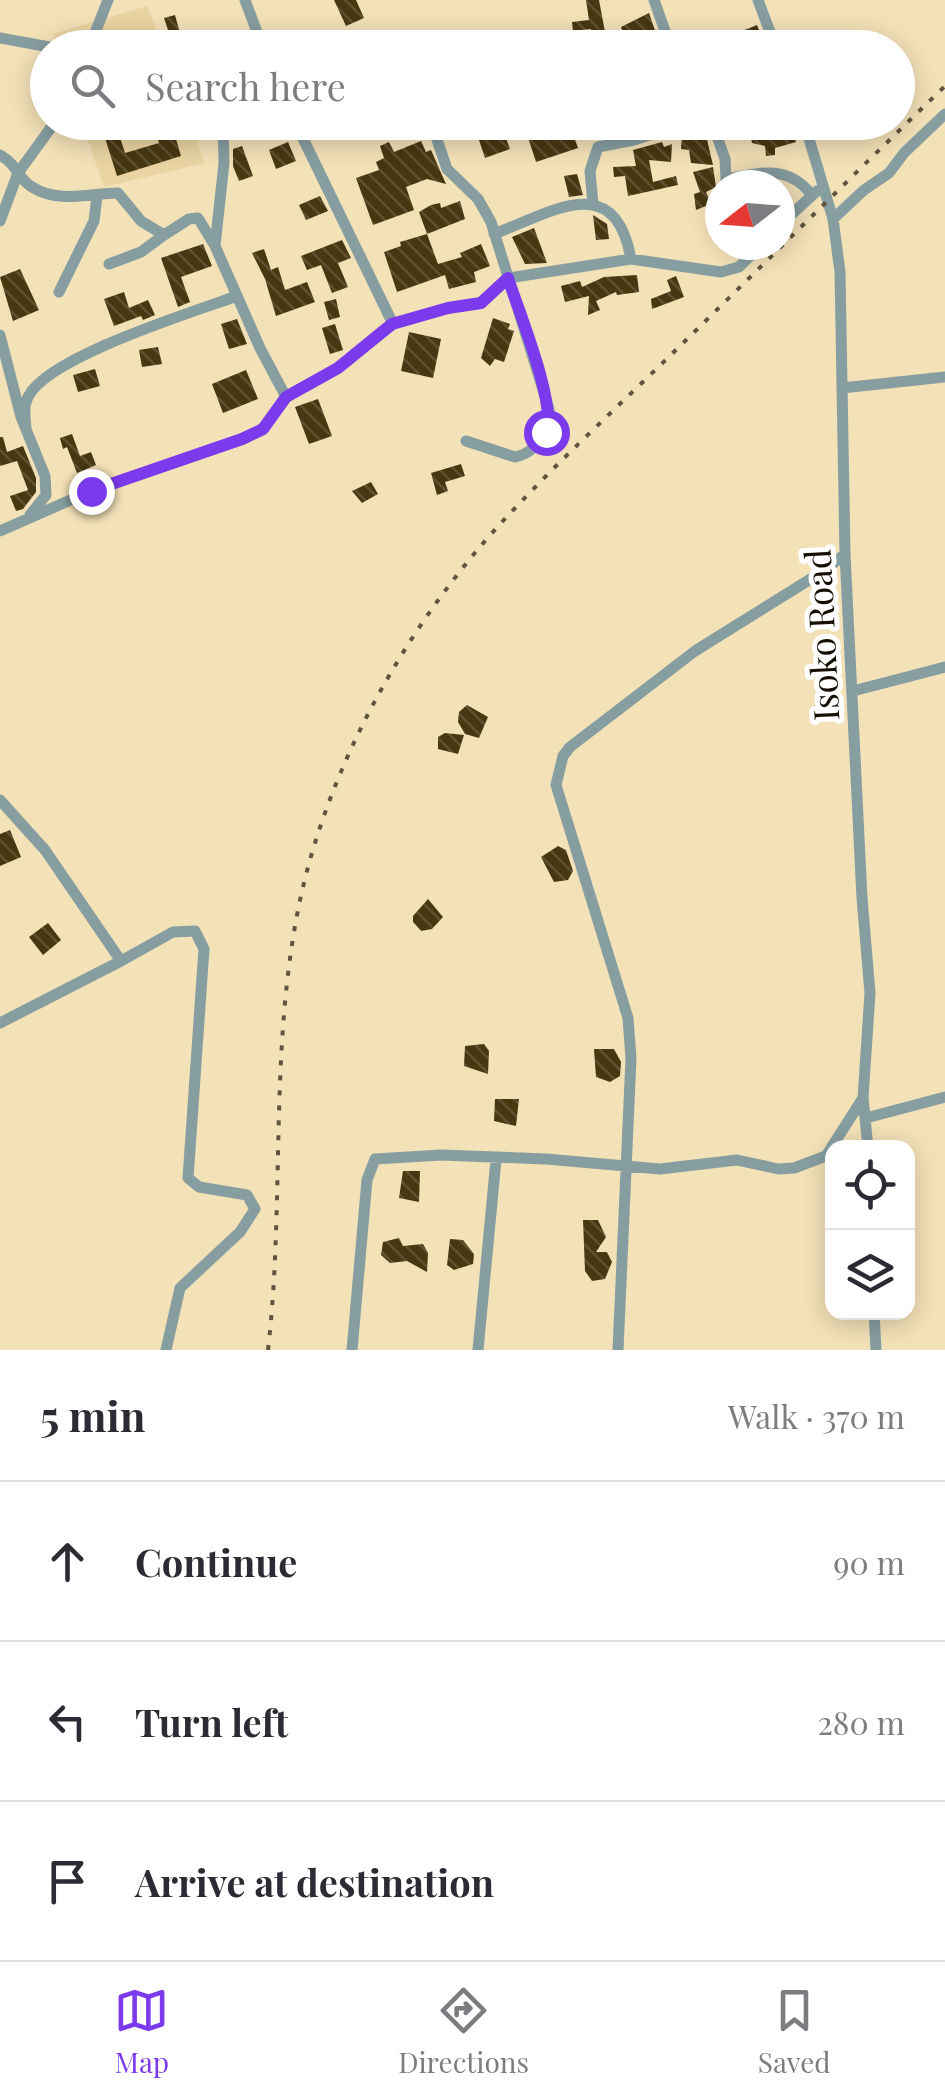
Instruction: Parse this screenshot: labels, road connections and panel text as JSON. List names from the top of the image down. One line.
{"streets":{"street":["Isoko Road"]},"north":"left","page":{"search":"Search here","heading":["5 min","Walk · 370 m"],"list":[["Continue","90 m"],["Turn left","280 m"],"Arrive at destination"],"nav":["Map","Directions","Saved"]}}
